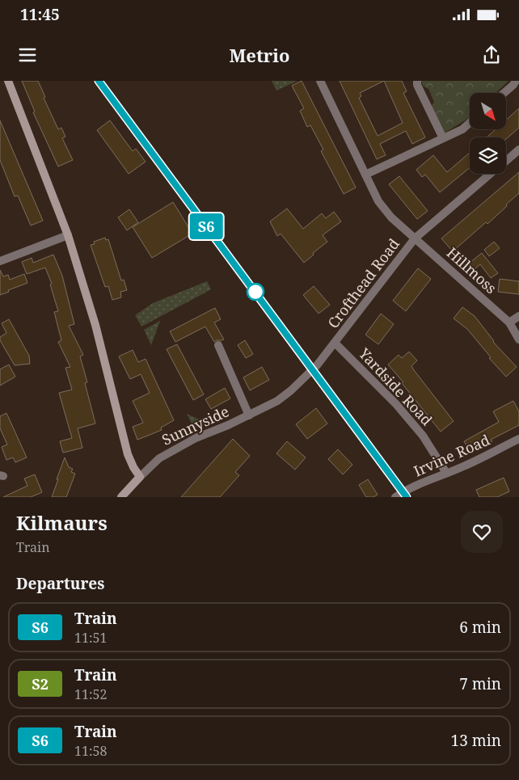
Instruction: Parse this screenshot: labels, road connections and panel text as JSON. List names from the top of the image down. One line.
{"streets":{"main road":["Sunnyside"],"street":["Hillmoss","Crofthead Road","Yardside Road","Irvine Road"]},"crossings":[["Hillmoss","Crofthead Road"],["Crofthead Road","Yardside Road"],["Crofthead Road","Sunnyside"],["Yardside Road","Irvine Road"]],"north":"bottom right","page":{"status":"11:45","header":"Metrio","on_map":"S6","heading":[["Kilmaurs","Train"],"Departures"],"list":[{"mark":"S6","name":"Train","note":"11:51","value":"6 min"},{"mark":"S2","name":"Train","note":"11:52","value":"7 min"},{"mark":"S6","name":"Train","note":"11:58","value":"13 min"}]}}
